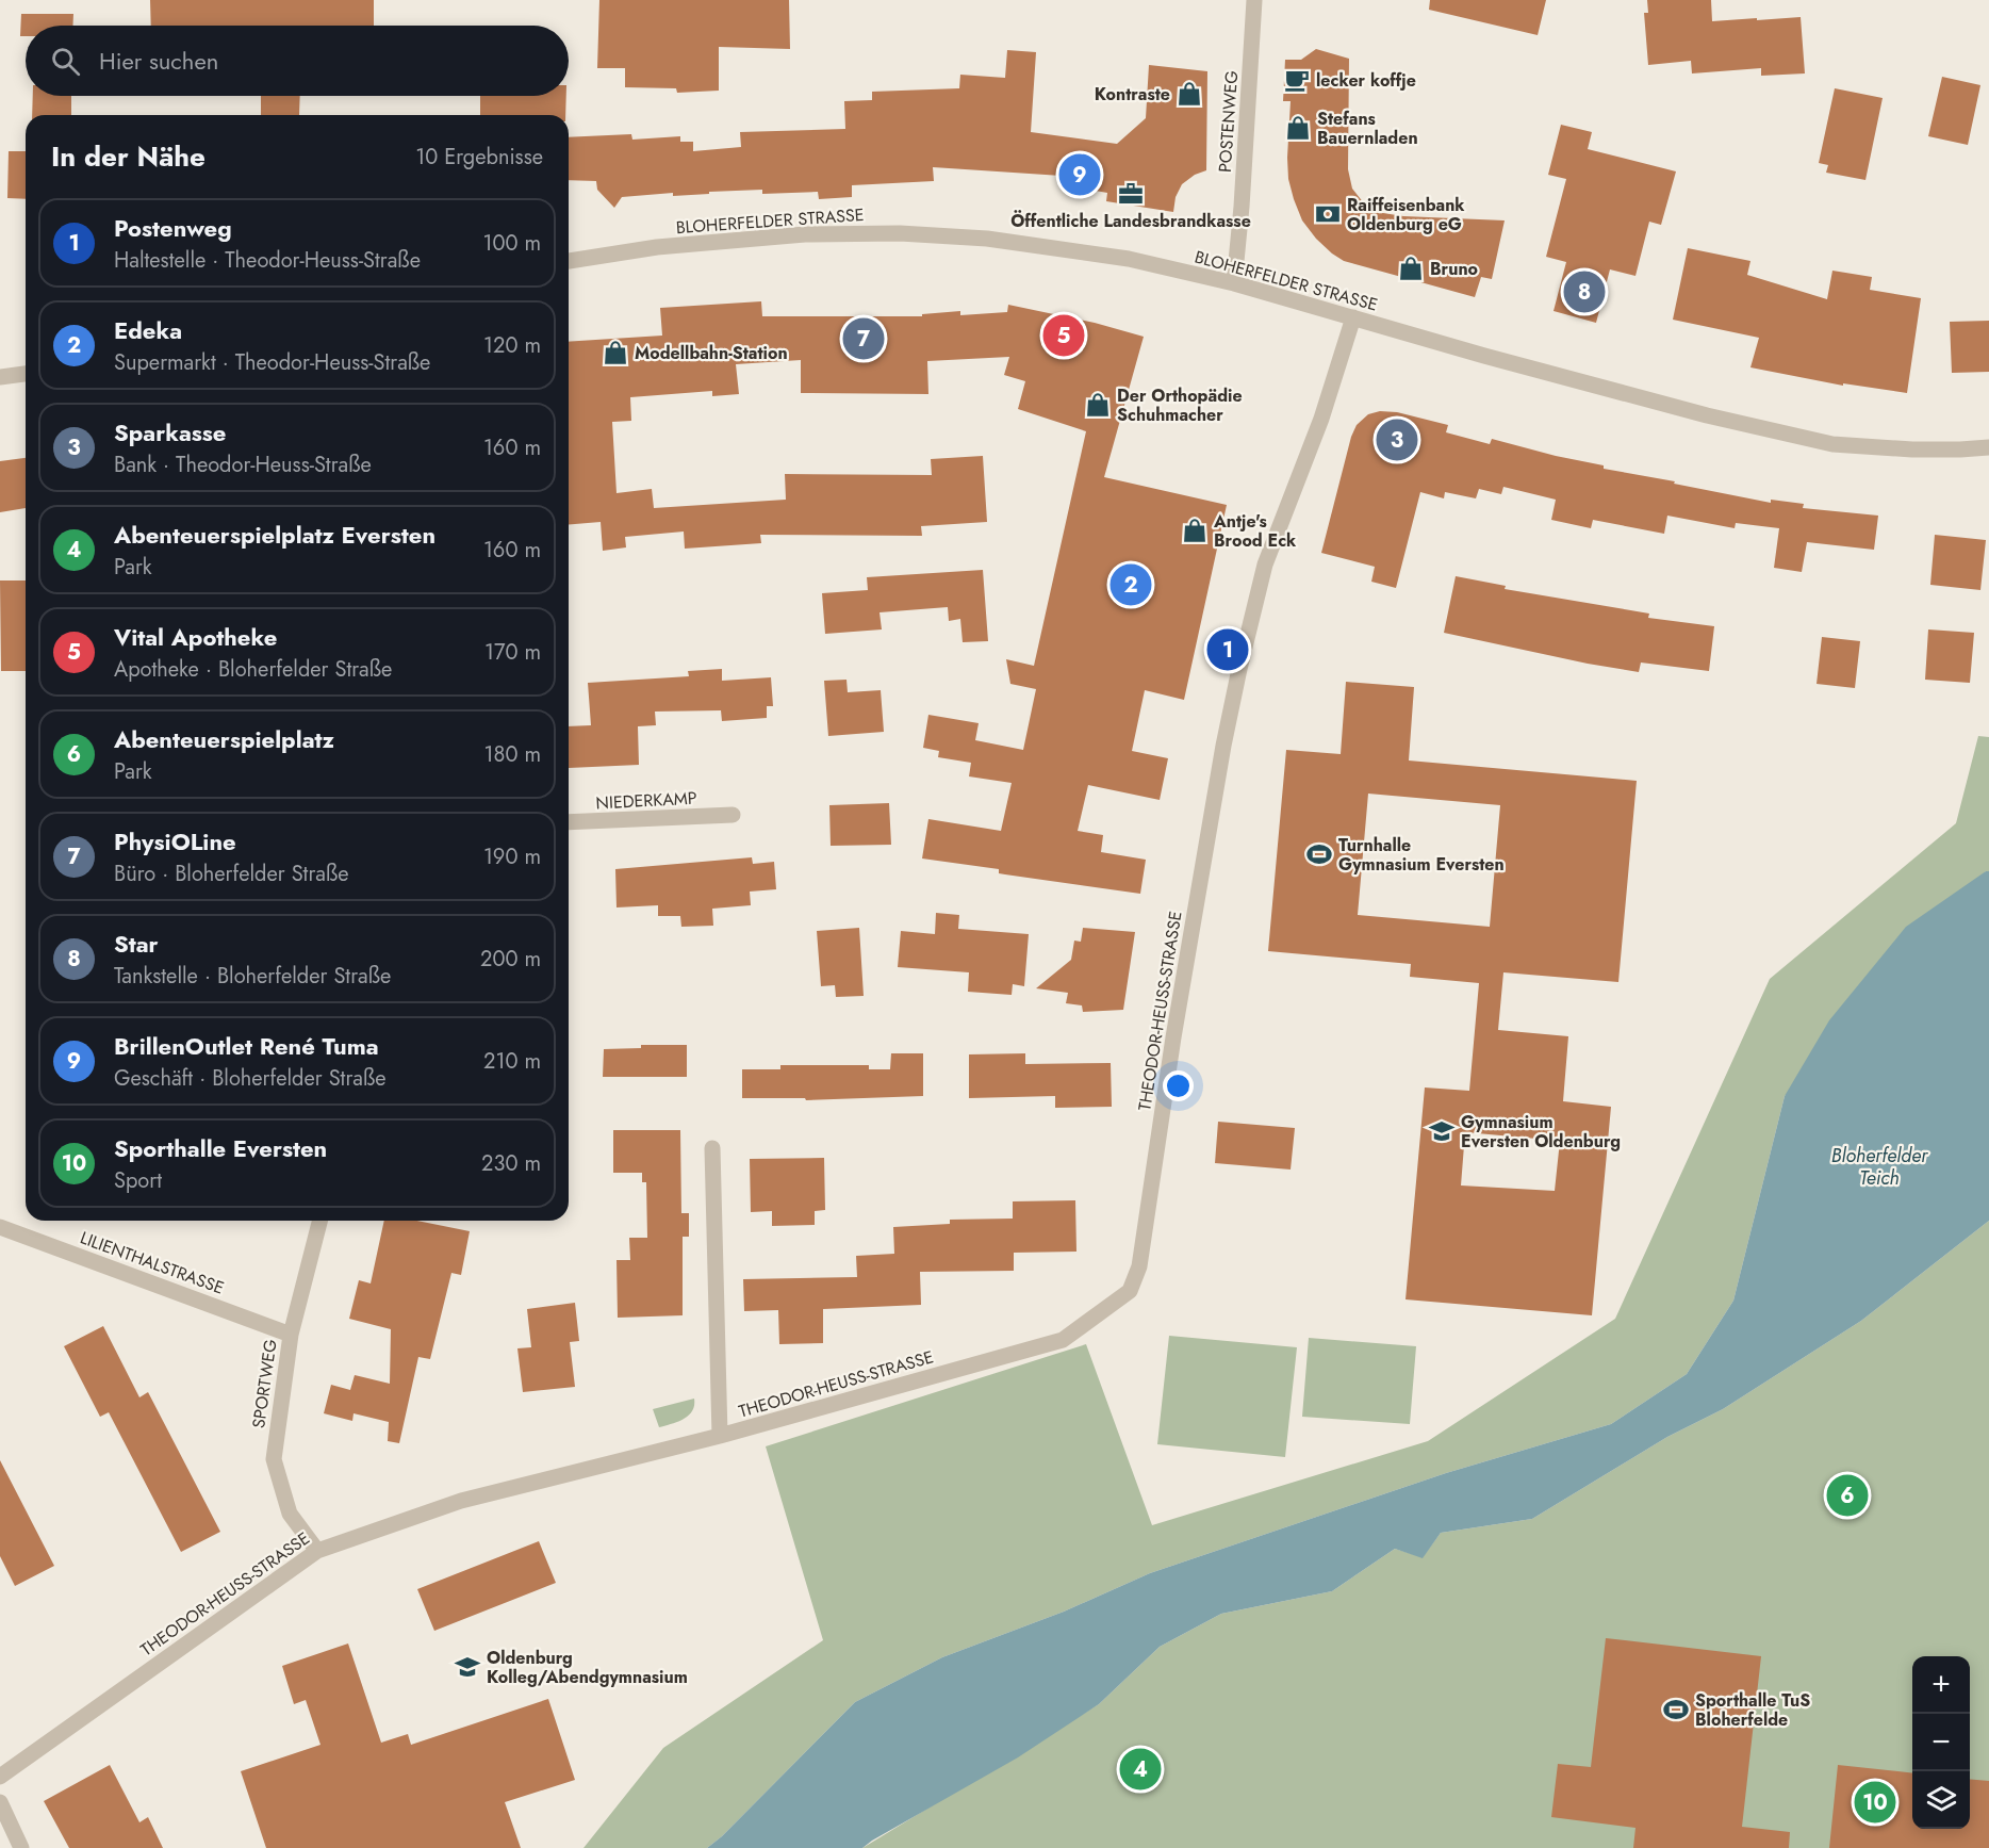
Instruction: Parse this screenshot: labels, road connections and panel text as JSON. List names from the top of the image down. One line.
{"streets":{"street":["POSTENWEG","BLOHERFELDER STRASSE","NIEDERKAMP","THEODOR-HEUSS-STRASSE","LILIENTHALSTRASSE","SPORTWEG"]},"crossings":[["POSTENWEG","BLOHERFELDER STRASSE"],["BLOHERFELDER STRASSE","THEODOR-HEUSS-STRASSE"],["THEODOR-HEUSS-STRASSE","SPORTWEG"],["LILIENTHALSTRASSE","SPORTWEG"]],"water":["Bloherfelder Teich"],"places":{"cafe":["lecker koffje"],"shop":["Kontraste","Stefans Bauernladen","Bruno","Modellbahn-Station","Der Orthopädie Schuhmacher","Antje's Brood Eck"],"office":["Öffentliche Landesbrandkasse"],"bank":["Raiffeisenbank Oldenburg eG"],"sports":["Turnhalle Gymnasium Eversten","Sporthalle TuS Bloherfelde"],"school or university":["Gymnasium Eversten Oldenburg","Oldenburg Kolleg/Abendgymnasium"]},"page":{"search":"Hier suchen","heading":["In der Nähe","10 Ergebnisse"],"pins":["9","8","5","7","3","2","1","6","4","10"],"list":[{"mark":"1","name":"Postenweg","note":"Haltestelle · Theodor-Heuss-Straße","value":"100 m"},{"mark":"2","name":"Edeka","note":"Supermarkt · Theodor-Heuss-Straße","value":"120 m"},{"mark":"3","name":"Sparkasse","note":"Bank · Theodor-Heuss-Straße","value":"160 m"},{"mark":"4","name":"Abenteuerspielplatz Eversten","note":"Park","value":"160 m"},{"mark":"5","name":"Vital Apotheke","note":"Apotheke · Bloherfelder Straße","value":"170 m"},{"mark":"6","name":"Abenteuerspielplatz","note":"Park","value":"180 m"},{"mark":"7","name":"PhysiOLine","note":"Büro · Bloherfelder Straße","value":"190 m"},{"mark":"8","name":"Star","note":"Tankstelle · Bloherfelder Straße","value":"200 m"},{"mark":"9","name":"BrillenOutlet René Tuma","note":"Geschäft · Bloherfelder Straße","value":"210 m"},{"mark":"10","name":"Sporthalle Eversten","note":"Sport","value":"230 m"}],"map_buttons":["+","−"]}}
